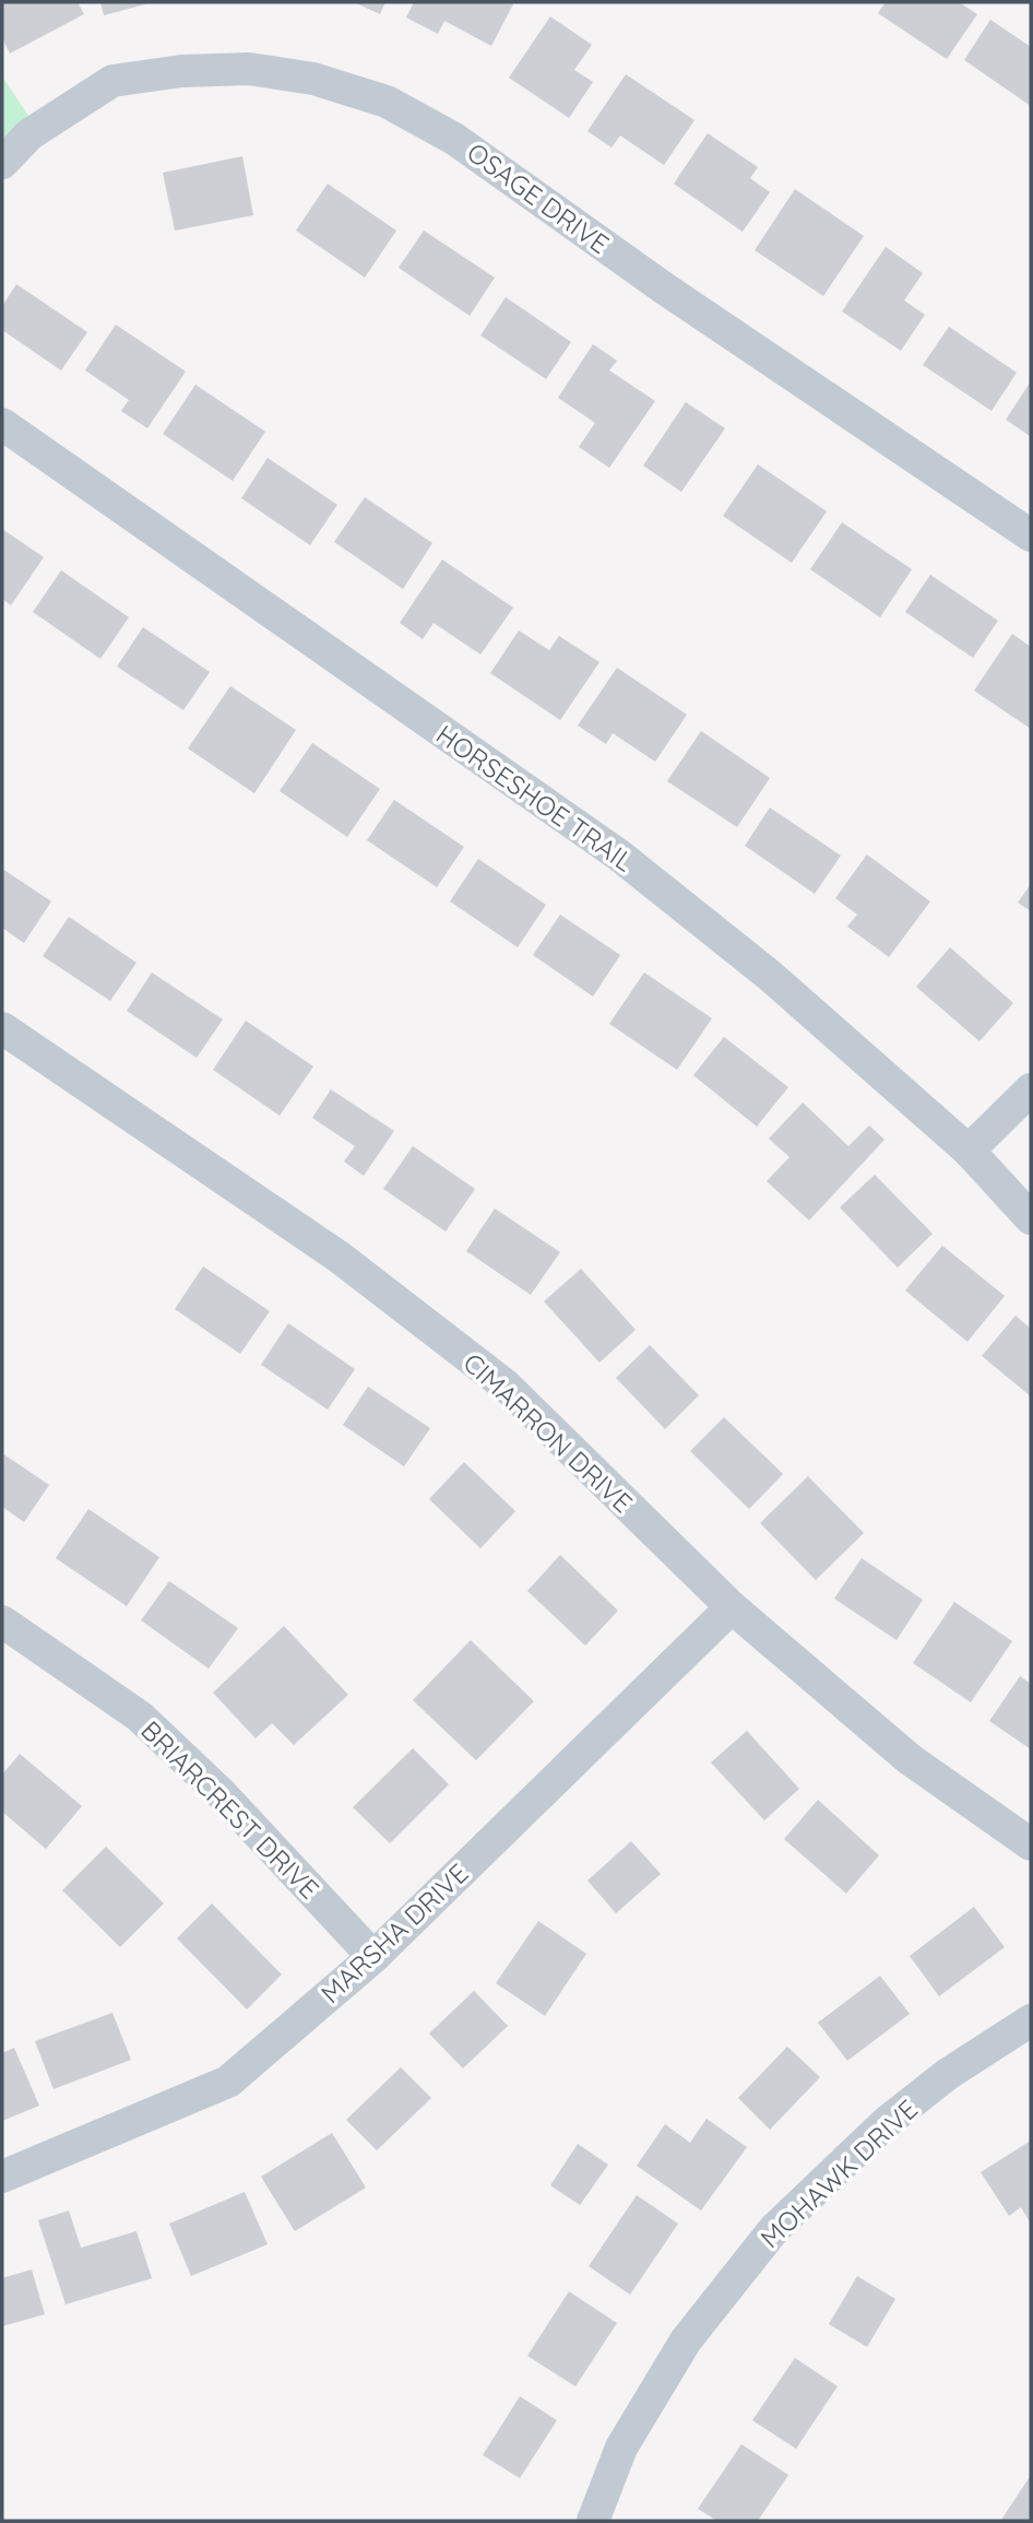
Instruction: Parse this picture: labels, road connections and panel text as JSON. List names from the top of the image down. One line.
{"streets":{"street":["OSAGE DRIVE","HORSESHOE TRAIL","CIMARRON DRIVE","BRIARCREST DRIVE","MARSHA DRIVE","MOHAWK DRIVE"]},"crossings":[["CIMARRON DRIVE","MARSHA DRIVE"],["BRIARCREST DRIVE","MARSHA DRIVE"]]}
